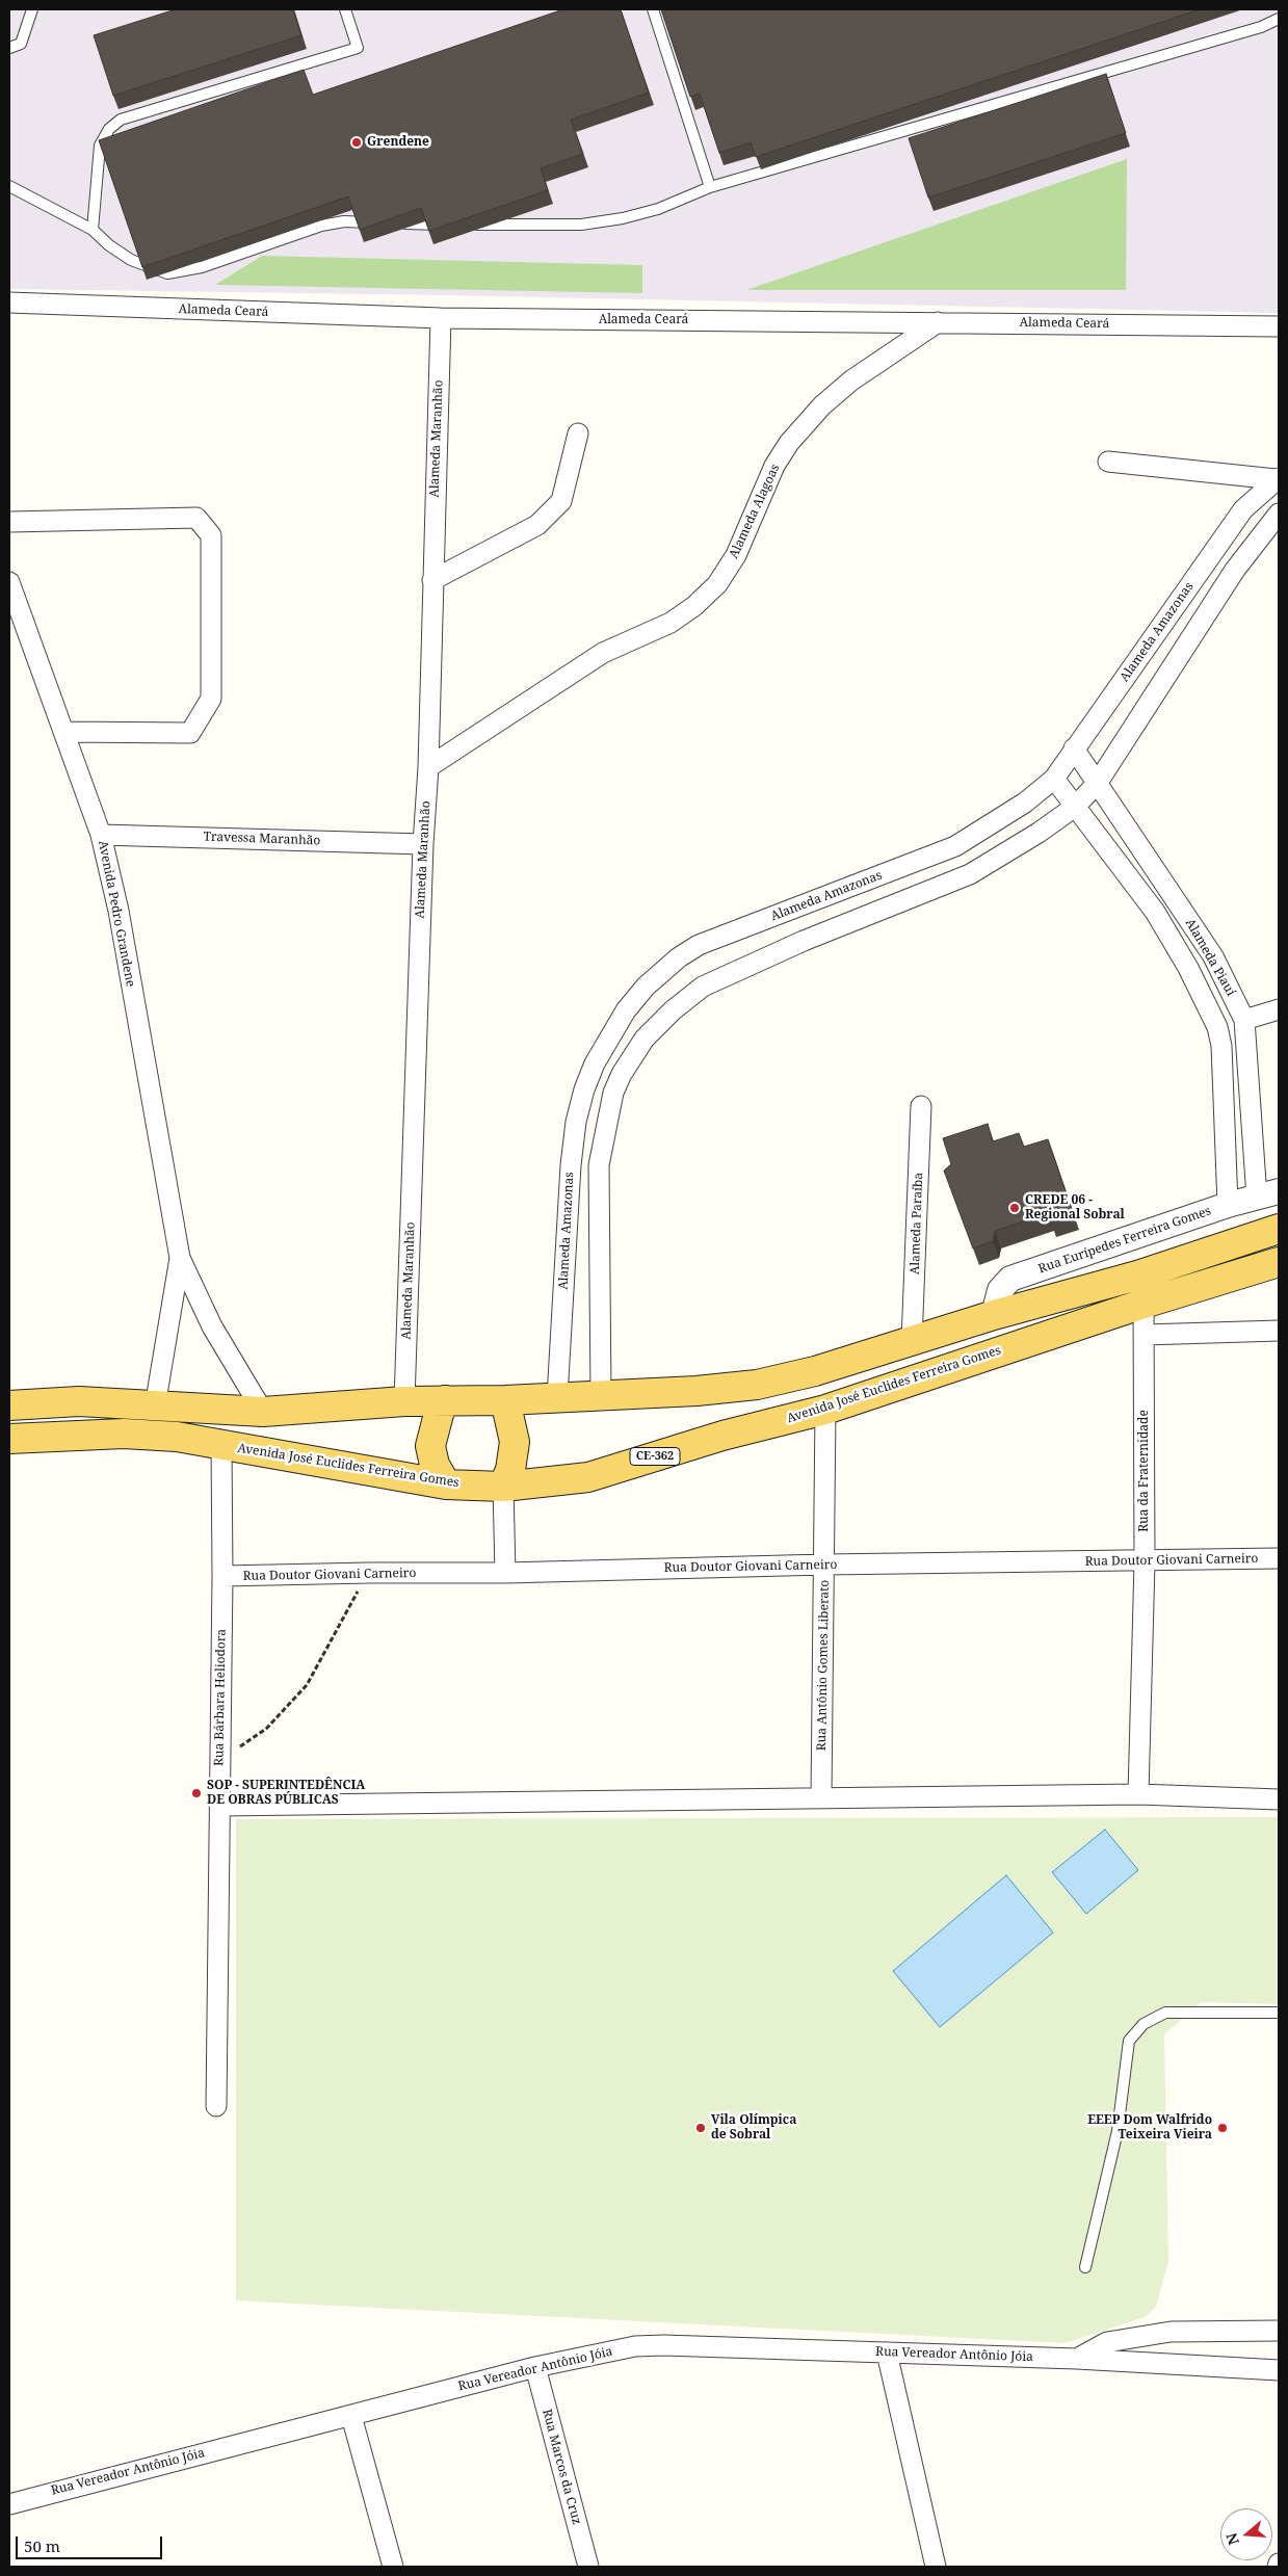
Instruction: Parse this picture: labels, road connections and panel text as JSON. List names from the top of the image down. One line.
{"streets":{"main road":["Avenida José Euclides Ferreira Gomes","CE-362"],"street":["Alameda Ceará","Alameda Maranhão","Alameda Alagoas","Alameda Amazonas","Travessa Maranhão","Avenida Pedro Grandene","Alameda Piauí","Alameda Paraíba","Rua Eurípedes Ferreira Gomes","Rua da Fraternidade","Rua Doutor Giovani Carneiro","Rua Antônio Gomes Liberato","Rua Bárbara Heliodora","Rua Vereador Antônio Jóia","Rua Marcos da Cruz"]},"crossings":[["Alameda Ceará","Alameda Maranhão"],["Alameda Ceará","Alameda Alagoas"],["Alameda Maranhão","Alameda Alagoas"],["Alameda Maranhão","Travessa Maranhão"],["Alameda Amazonas","Alameda Piauí"],["Travessa Maranhão","Avenida Pedro Grandene"],["Alameda Piauí","Rua Eurípedes Ferreira Gomes"],["Avenida José Euclides Ferreira Gomes","Rua da Fraternidade"],["Avenida José Euclides Ferreira Gomes","Rua Antônio Gomes Liberato"],["Avenida José Euclides Ferreira Gomes","Rua Bárbara Heliodora"],["Rua da Fraternidade","Rua Doutor Giovani Carneiro"],["Rua Doutor Giovani Carneiro","Rua Antônio Gomes Liberato"],["Rua Doutor Giovani Carneiro","Rua Bárbara Heliodora"],["Rua Vereador Antônio Jóia","Rua Marcos da Cruz"]],"places":["Grendene","CREDE 06 - Regional Sobral","SOP - SUPERINTEDÊNCIA DE OBRAS PÚBLICAS","Vila Olímpica de Sobral","EEEP Dom Walfrido Teixeira Vieira"],"scale_bar":"50 m","north":"left"}
